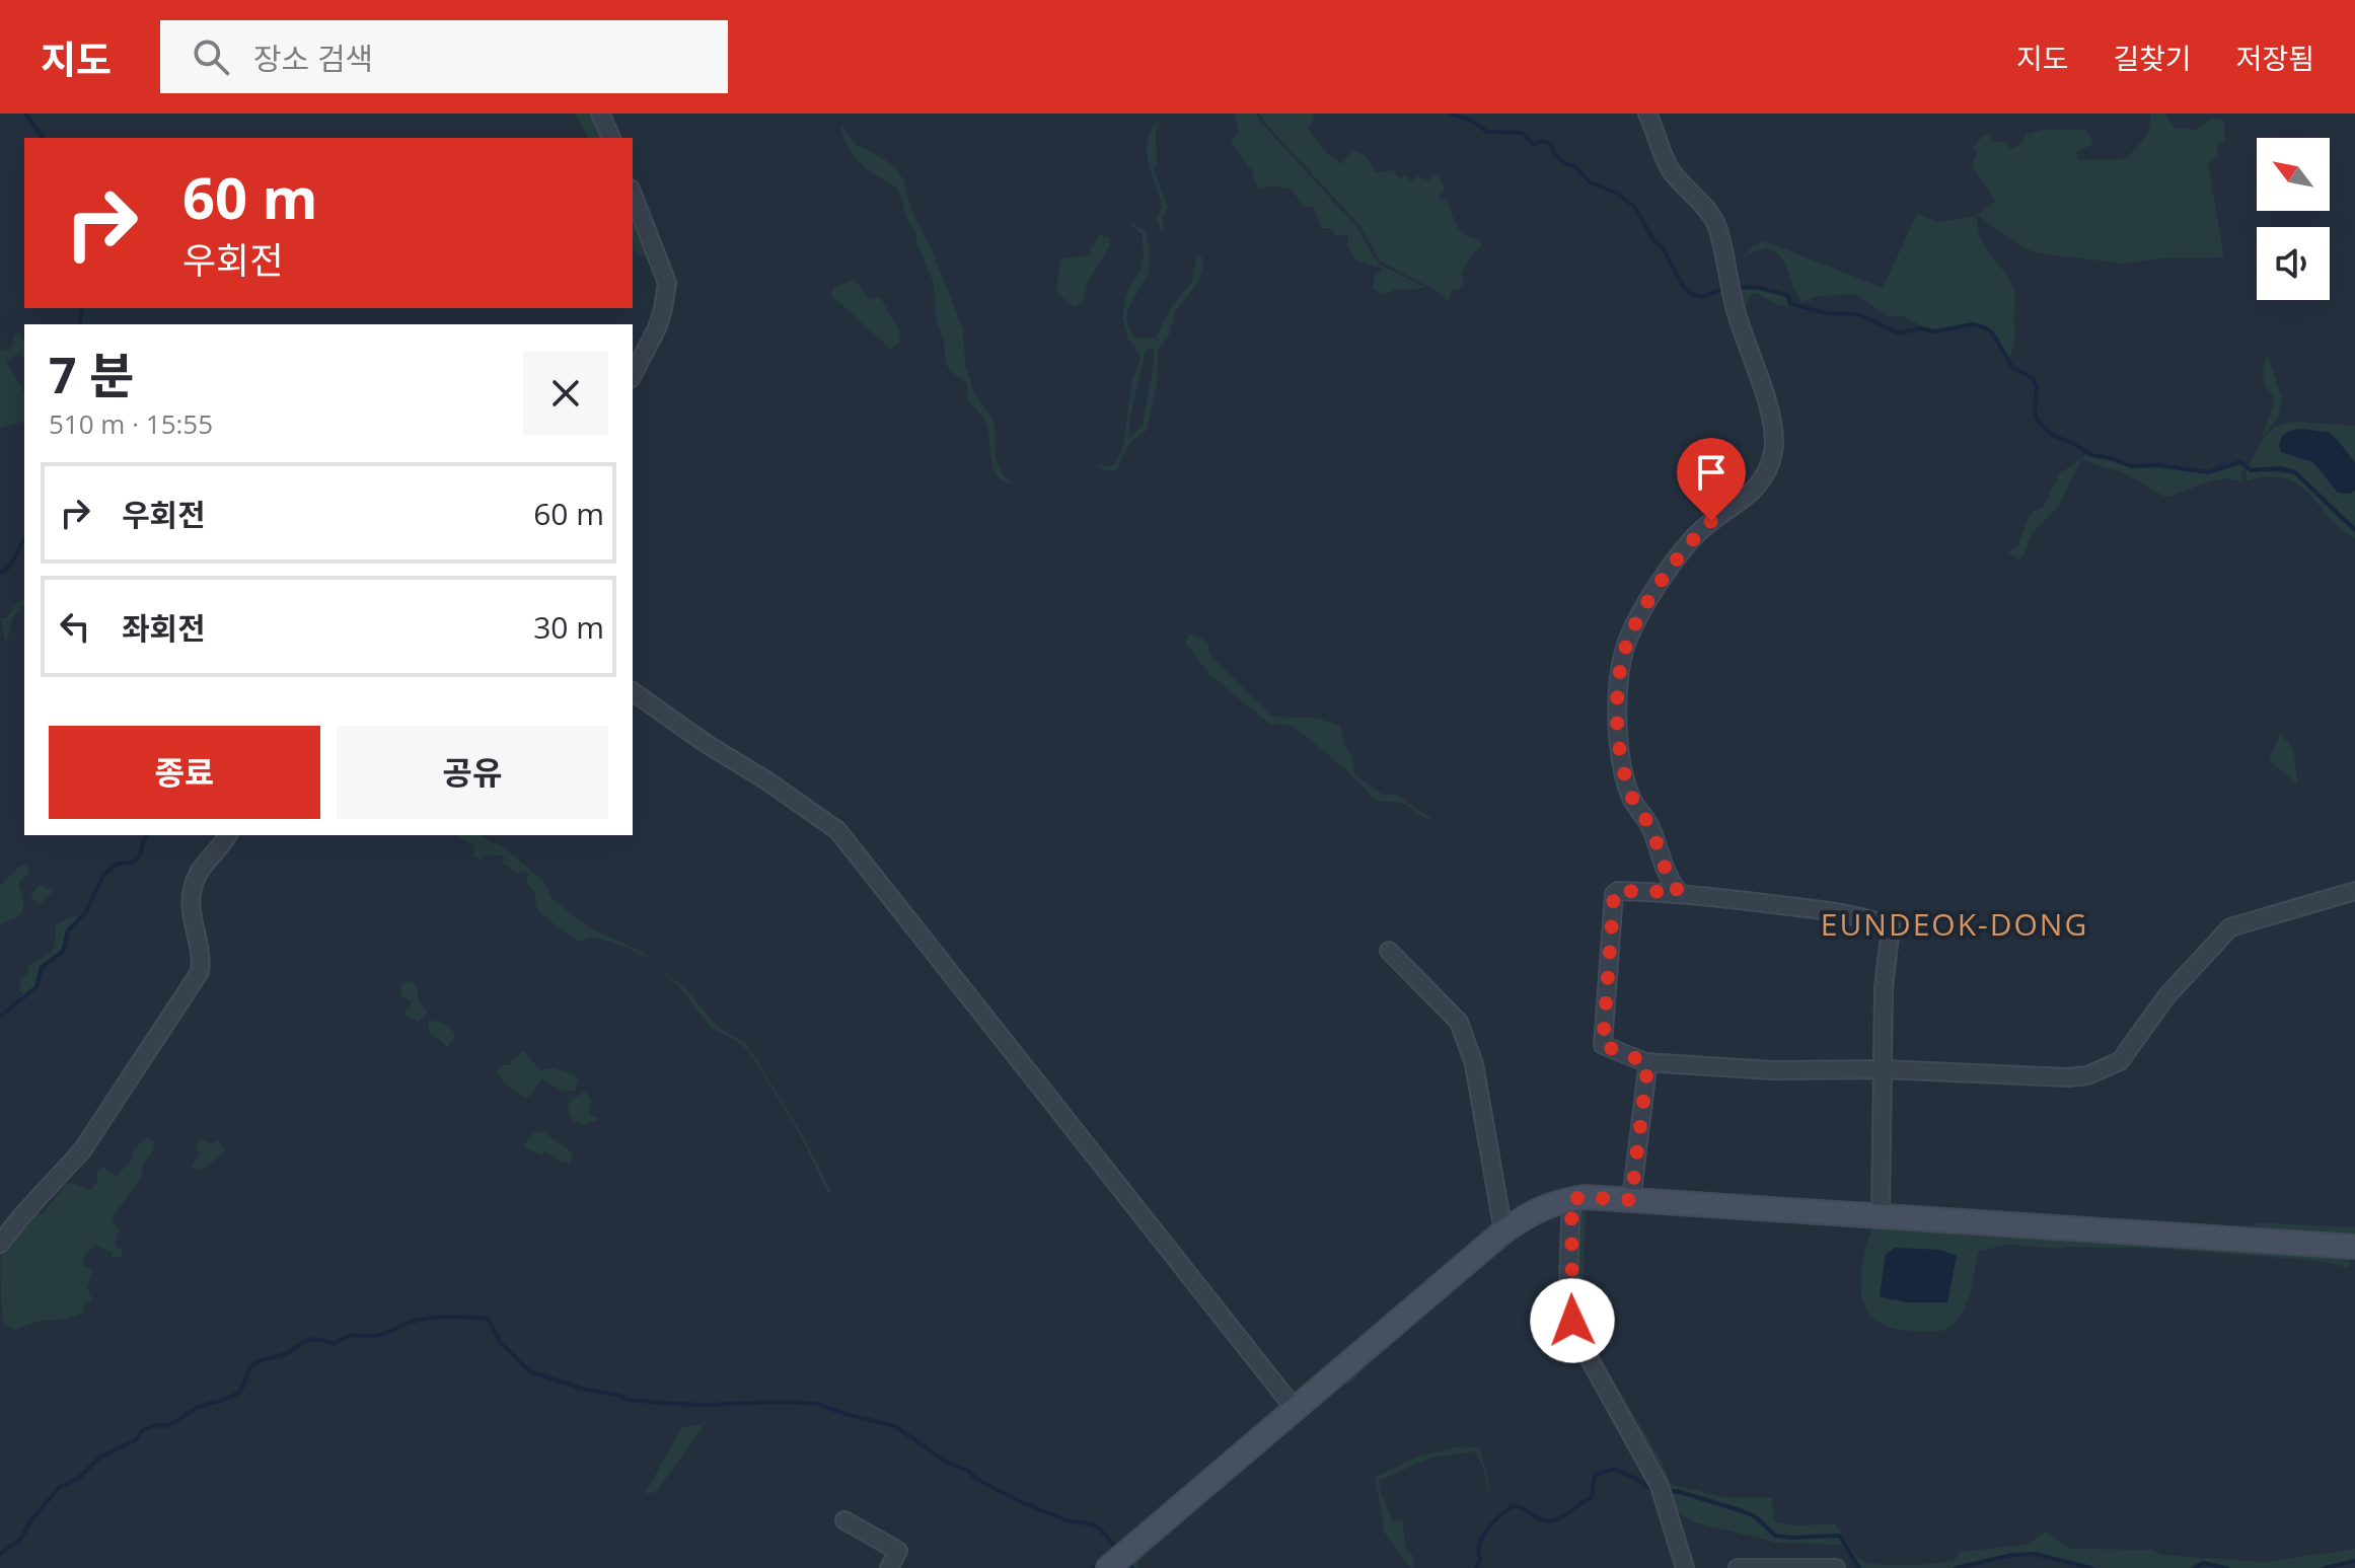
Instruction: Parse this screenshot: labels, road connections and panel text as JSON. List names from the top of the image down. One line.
{"districts":["EUNDEOK-DONG"],"north":"top left","page":{"header":"지도","search":"장소 검색","nav":["지도","길찾기","저장됨"],"turn":["60 m","우회전"],"heading":["7 분","510 m · 15:55"],"list":[{"name":"우회전","value":"60 m"},{"name":"좌회전","value":"30 m"}],"buttons":["종료","공유"]}}
